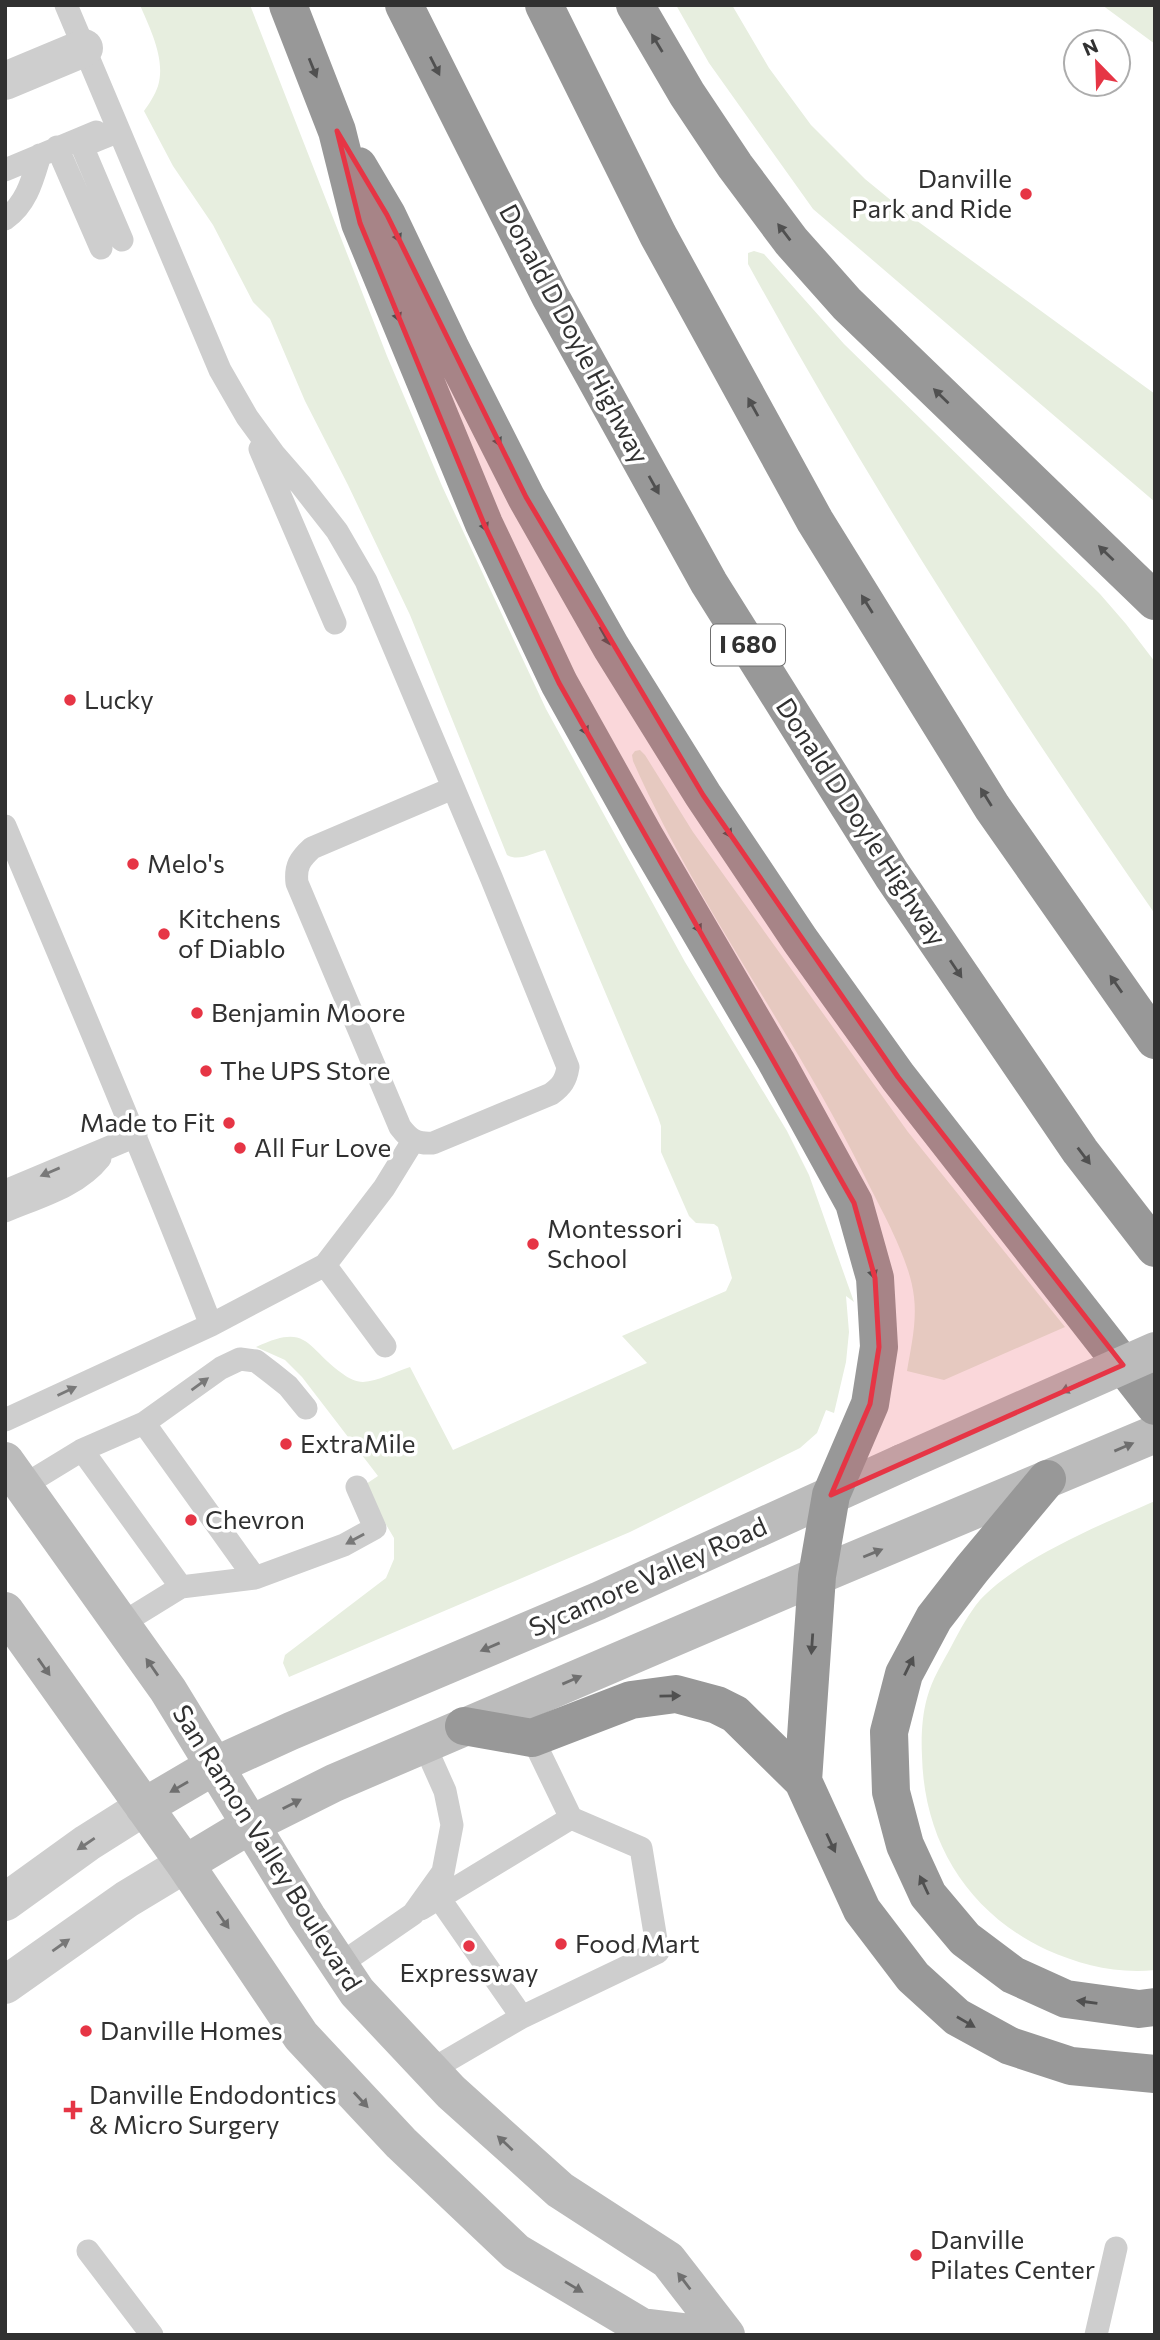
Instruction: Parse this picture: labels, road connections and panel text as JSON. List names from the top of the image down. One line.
{"streets":{"highway":["Donald D Doyle Highway","I 680"],"main road":["Sycamore Valley Road","San Ramon Valley Boulevard"]},"crossings":[["Sycamore Valley Road","San Ramon Valley Boulevard"]],"places":{"other":["Danville Park and Ride","Lucky","Melo's","Kitchens of Diablo","Benjamin Moore","The UPS Store","Made to Fit","All Fur Love","Montessori School","ExtraMile","Chevron","Food Mart","Expressway","Danville Homes","Danville Pilates Center"],"health":["Danville Endodontics & Micro Surgery"]},"north":"top left"}
